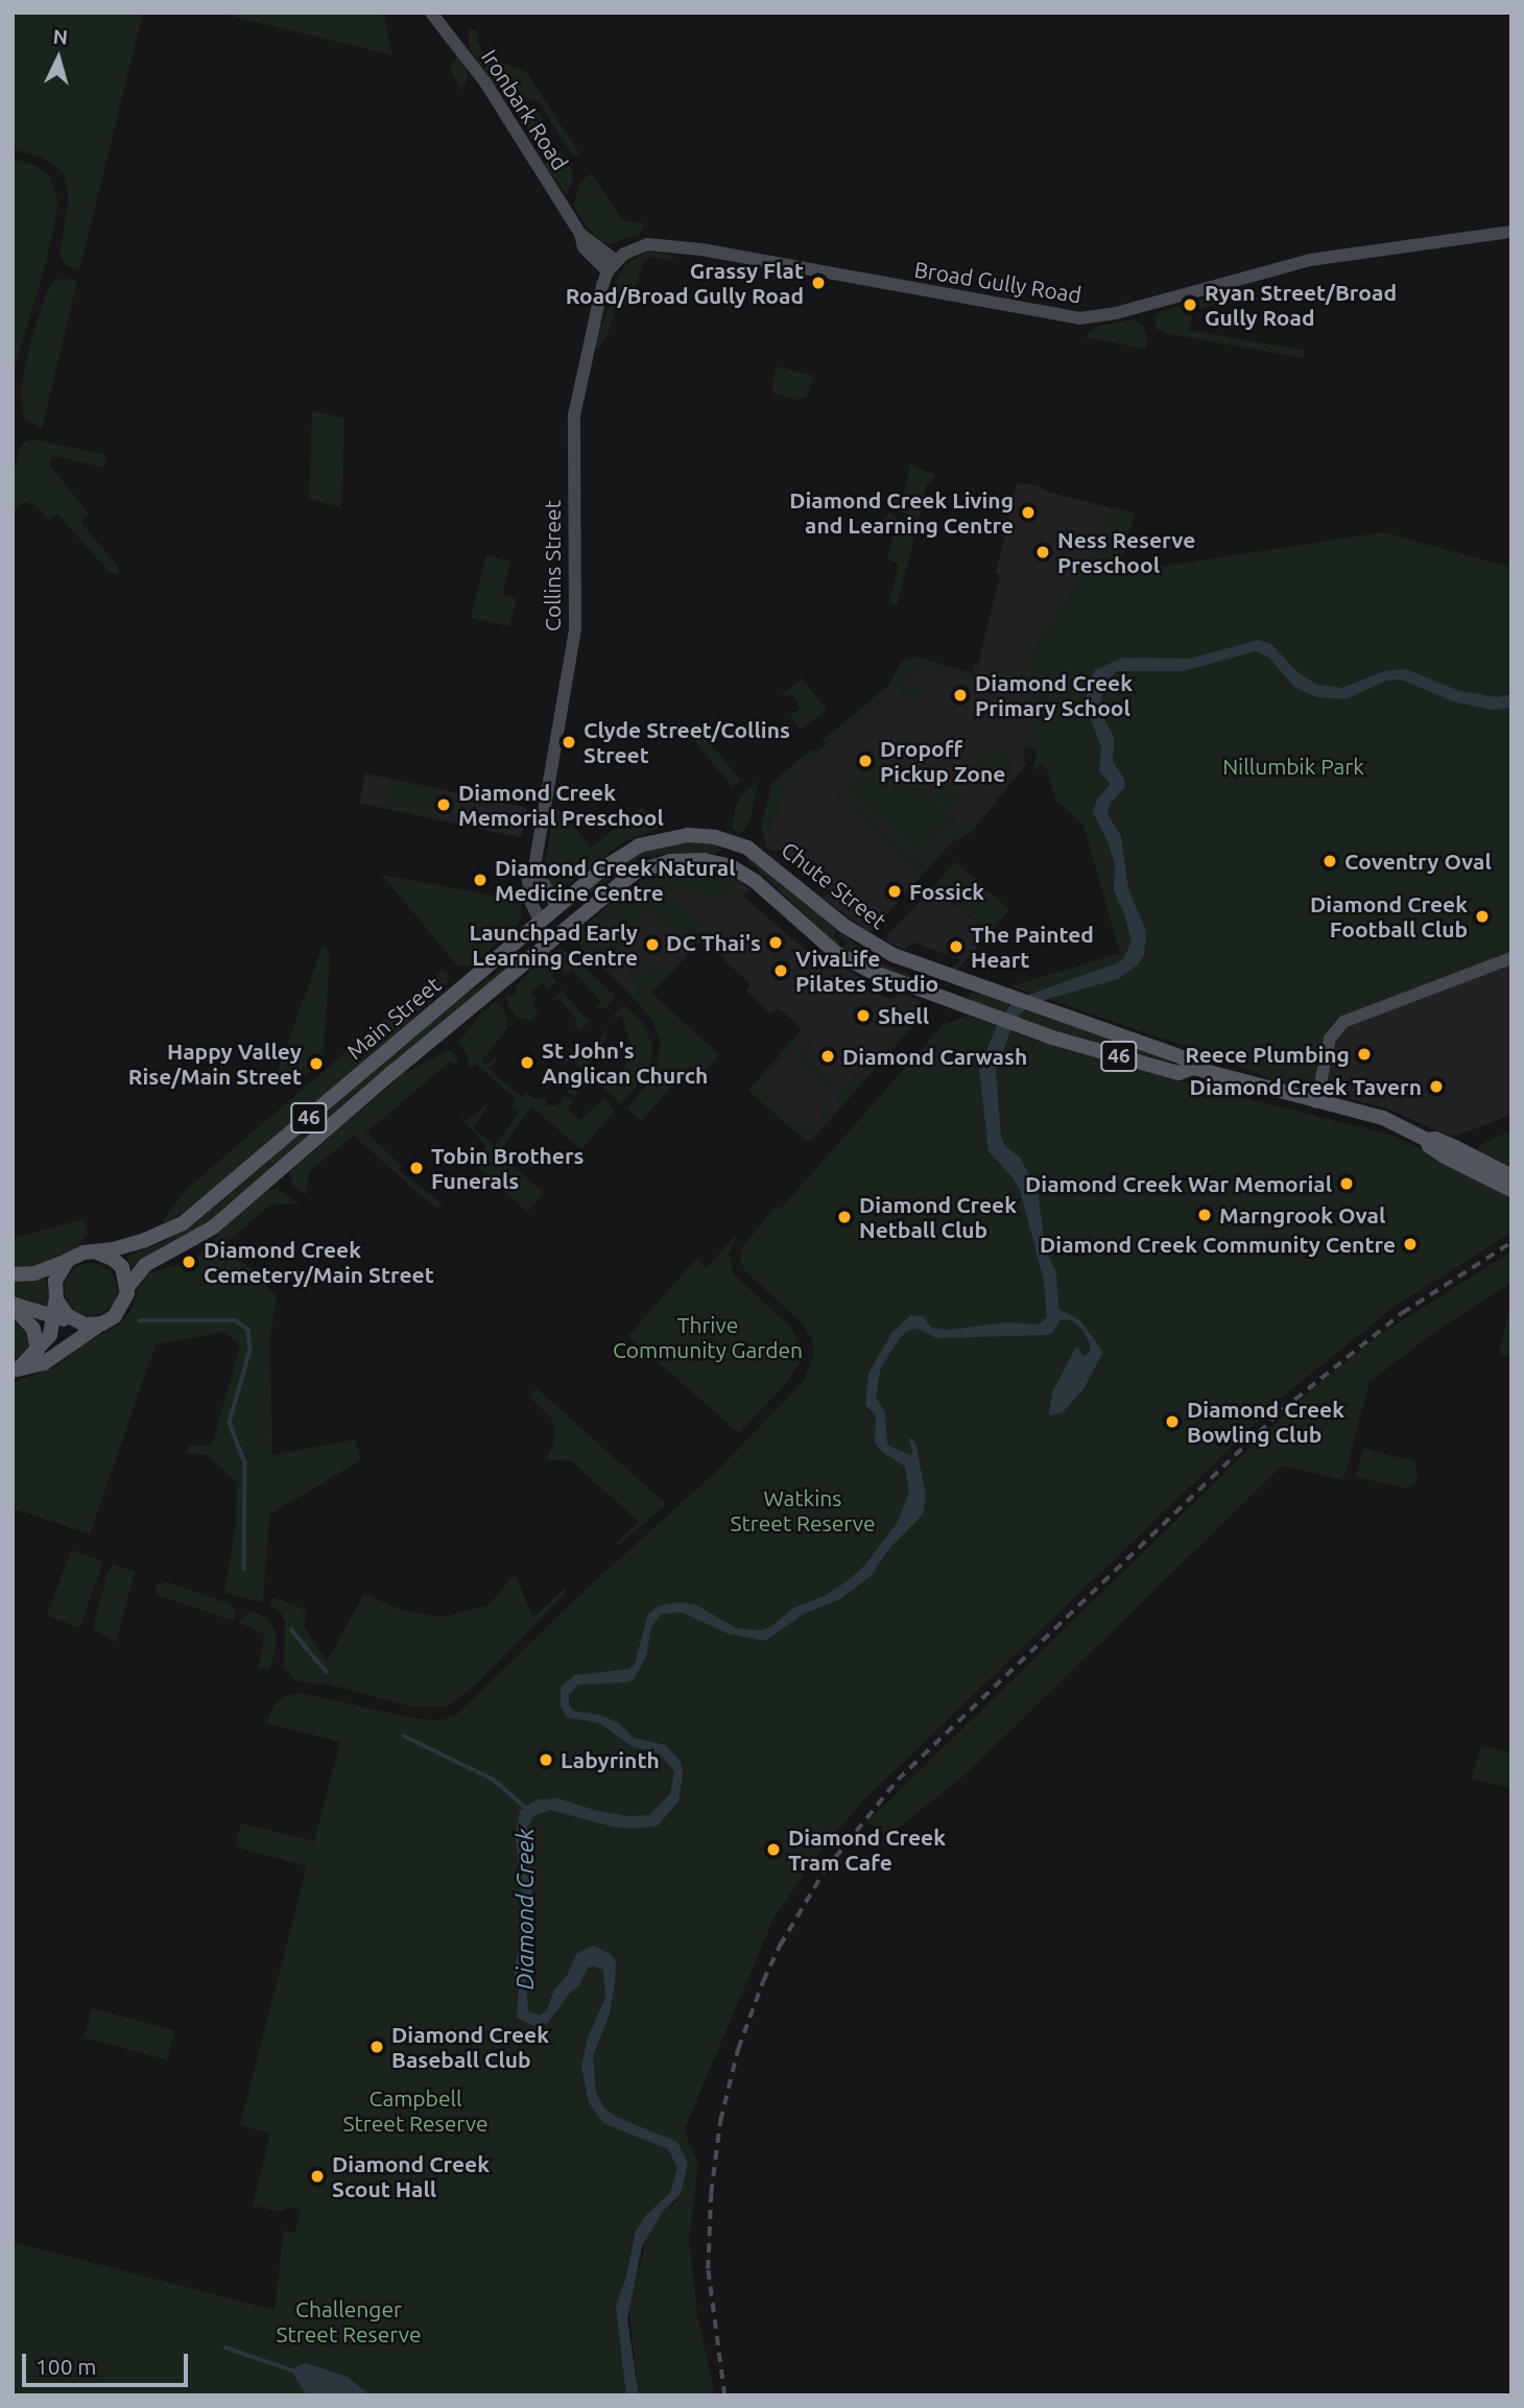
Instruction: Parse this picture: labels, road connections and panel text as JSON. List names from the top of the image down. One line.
{"streets":{"main road":["Chute Street","Main Street","46"],"street":["Ironbark Road","Broad Gully Road","Collins Street"]},"crossings":[["Ironbark Road","Broad Gully Road"],["Ironbark Road","Collins Street"],["Broad Gully Road","Collins Street"],["Collins Street","Main Street"],["Chute Street","Main Street"],["Chute Street","46"],["Main Street","46"]],"water":["Diamond Creek"],"parks":["Nillumbik Park","Thrive Community Garden","Watkins Street Reserve","Campbell Street Reserve","Challenger Street Reserve"],"places":["Grassy Flat Road/Broad Gully Road","Ryan Street/Broad Gully Road","Diamond Creek Living and Learning Centre","Ness Reserve Preschool","Diamond Creek Primary School","Clyde Street/Collins Street","Dropoff Pickup Zone","Diamond Creek Memorial Preschool","Coventry Oval","Diamond Creek Natural Medicine Centre","Fossick","Diamond Creek Football Club","DC Thai's","Launchpad Early Learning Centre","The Painted Heart","VivaLife Pilates Studio","Shell","Reece Plumbing","Diamond Carwash","St John's Anglican Church","Happy Valley Rise/Main Street","Diamond Creek Tavern","Tobin Brothers Funerals","Diamond Creek War Memorial","Marngrook Oval","Diamond Creek Netball Club","Diamond Creek Community Centre","Diamond Creek Cemetery/Main Street","Diamond Creek Bowling Club","Labyrinth","Diamond Creek Tram Cafe","Diamond Creek Baseball Club","Diamond Creek Scout Hall"],"scale_bar":"100 m","north":"top"}
